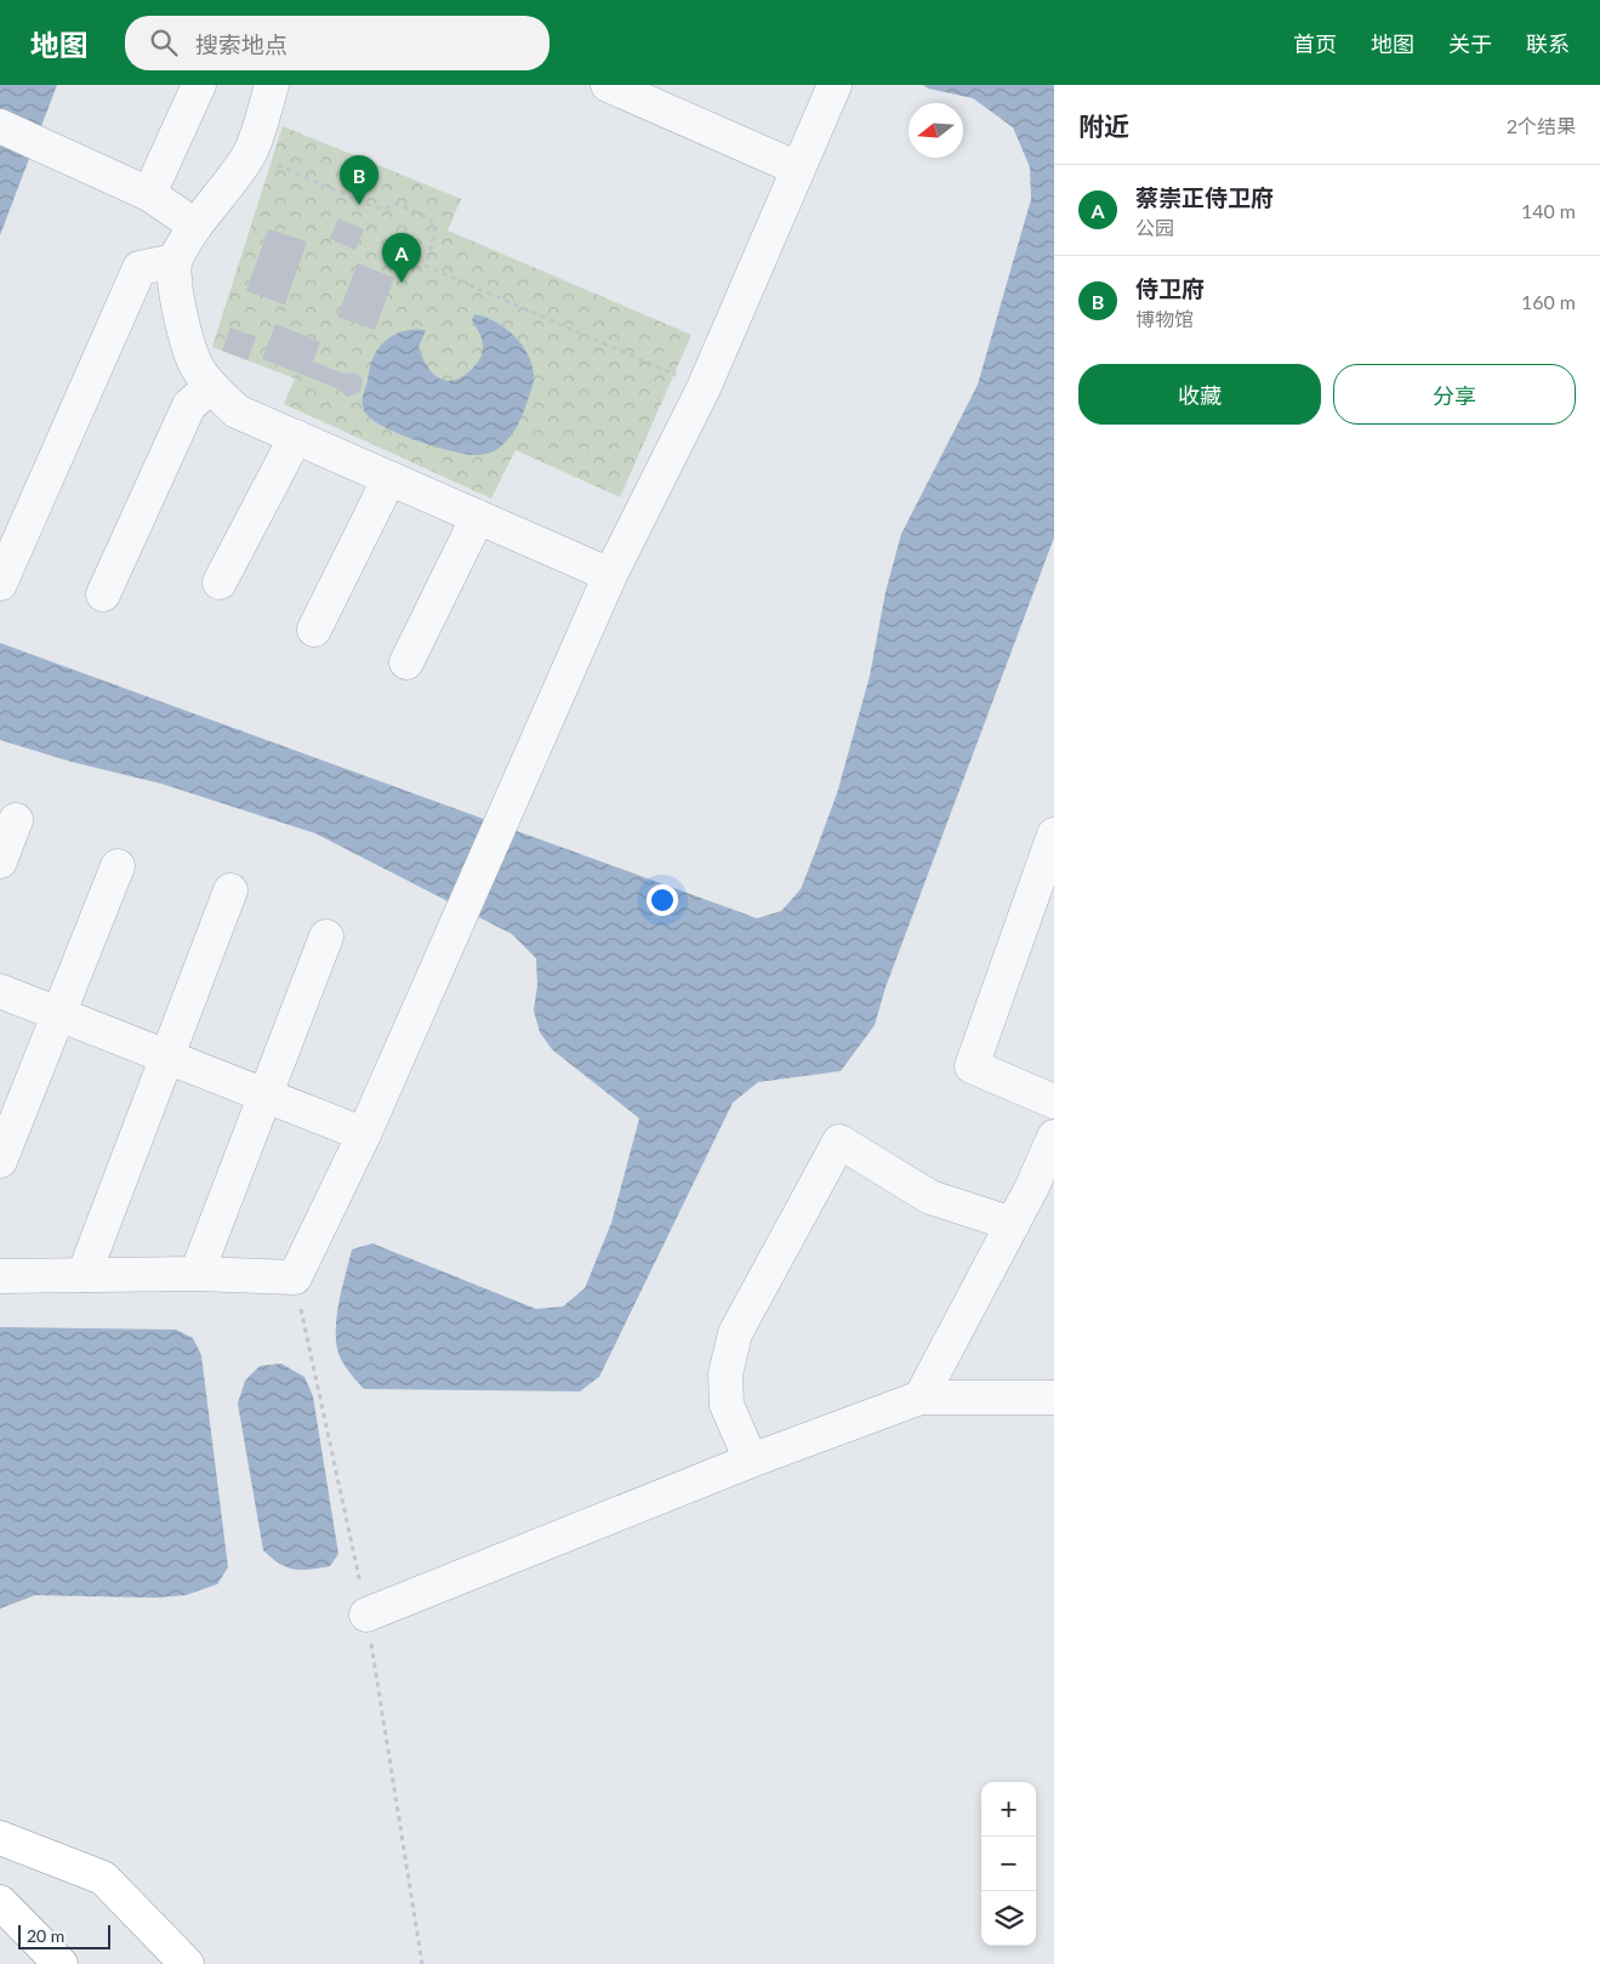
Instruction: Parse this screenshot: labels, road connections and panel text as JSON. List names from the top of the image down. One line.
{"scale_bar":"20 m","north":"left","page":{"header":"地图","search":"搜索地点","nav":["首页","地图","关于","联系"],"heading":["附近","2个结果"],"pins":["B","A"],"list":[{"mark":"A","name":"蔡崇正侍卫府","note":"公园","value":"140 m"},{"mark":"B","name":"侍卫府","note":"博物馆","value":"160 m"}],"buttons":["收藏","分享"],"map_buttons":["+","−"],"scale":"20 m"}}
